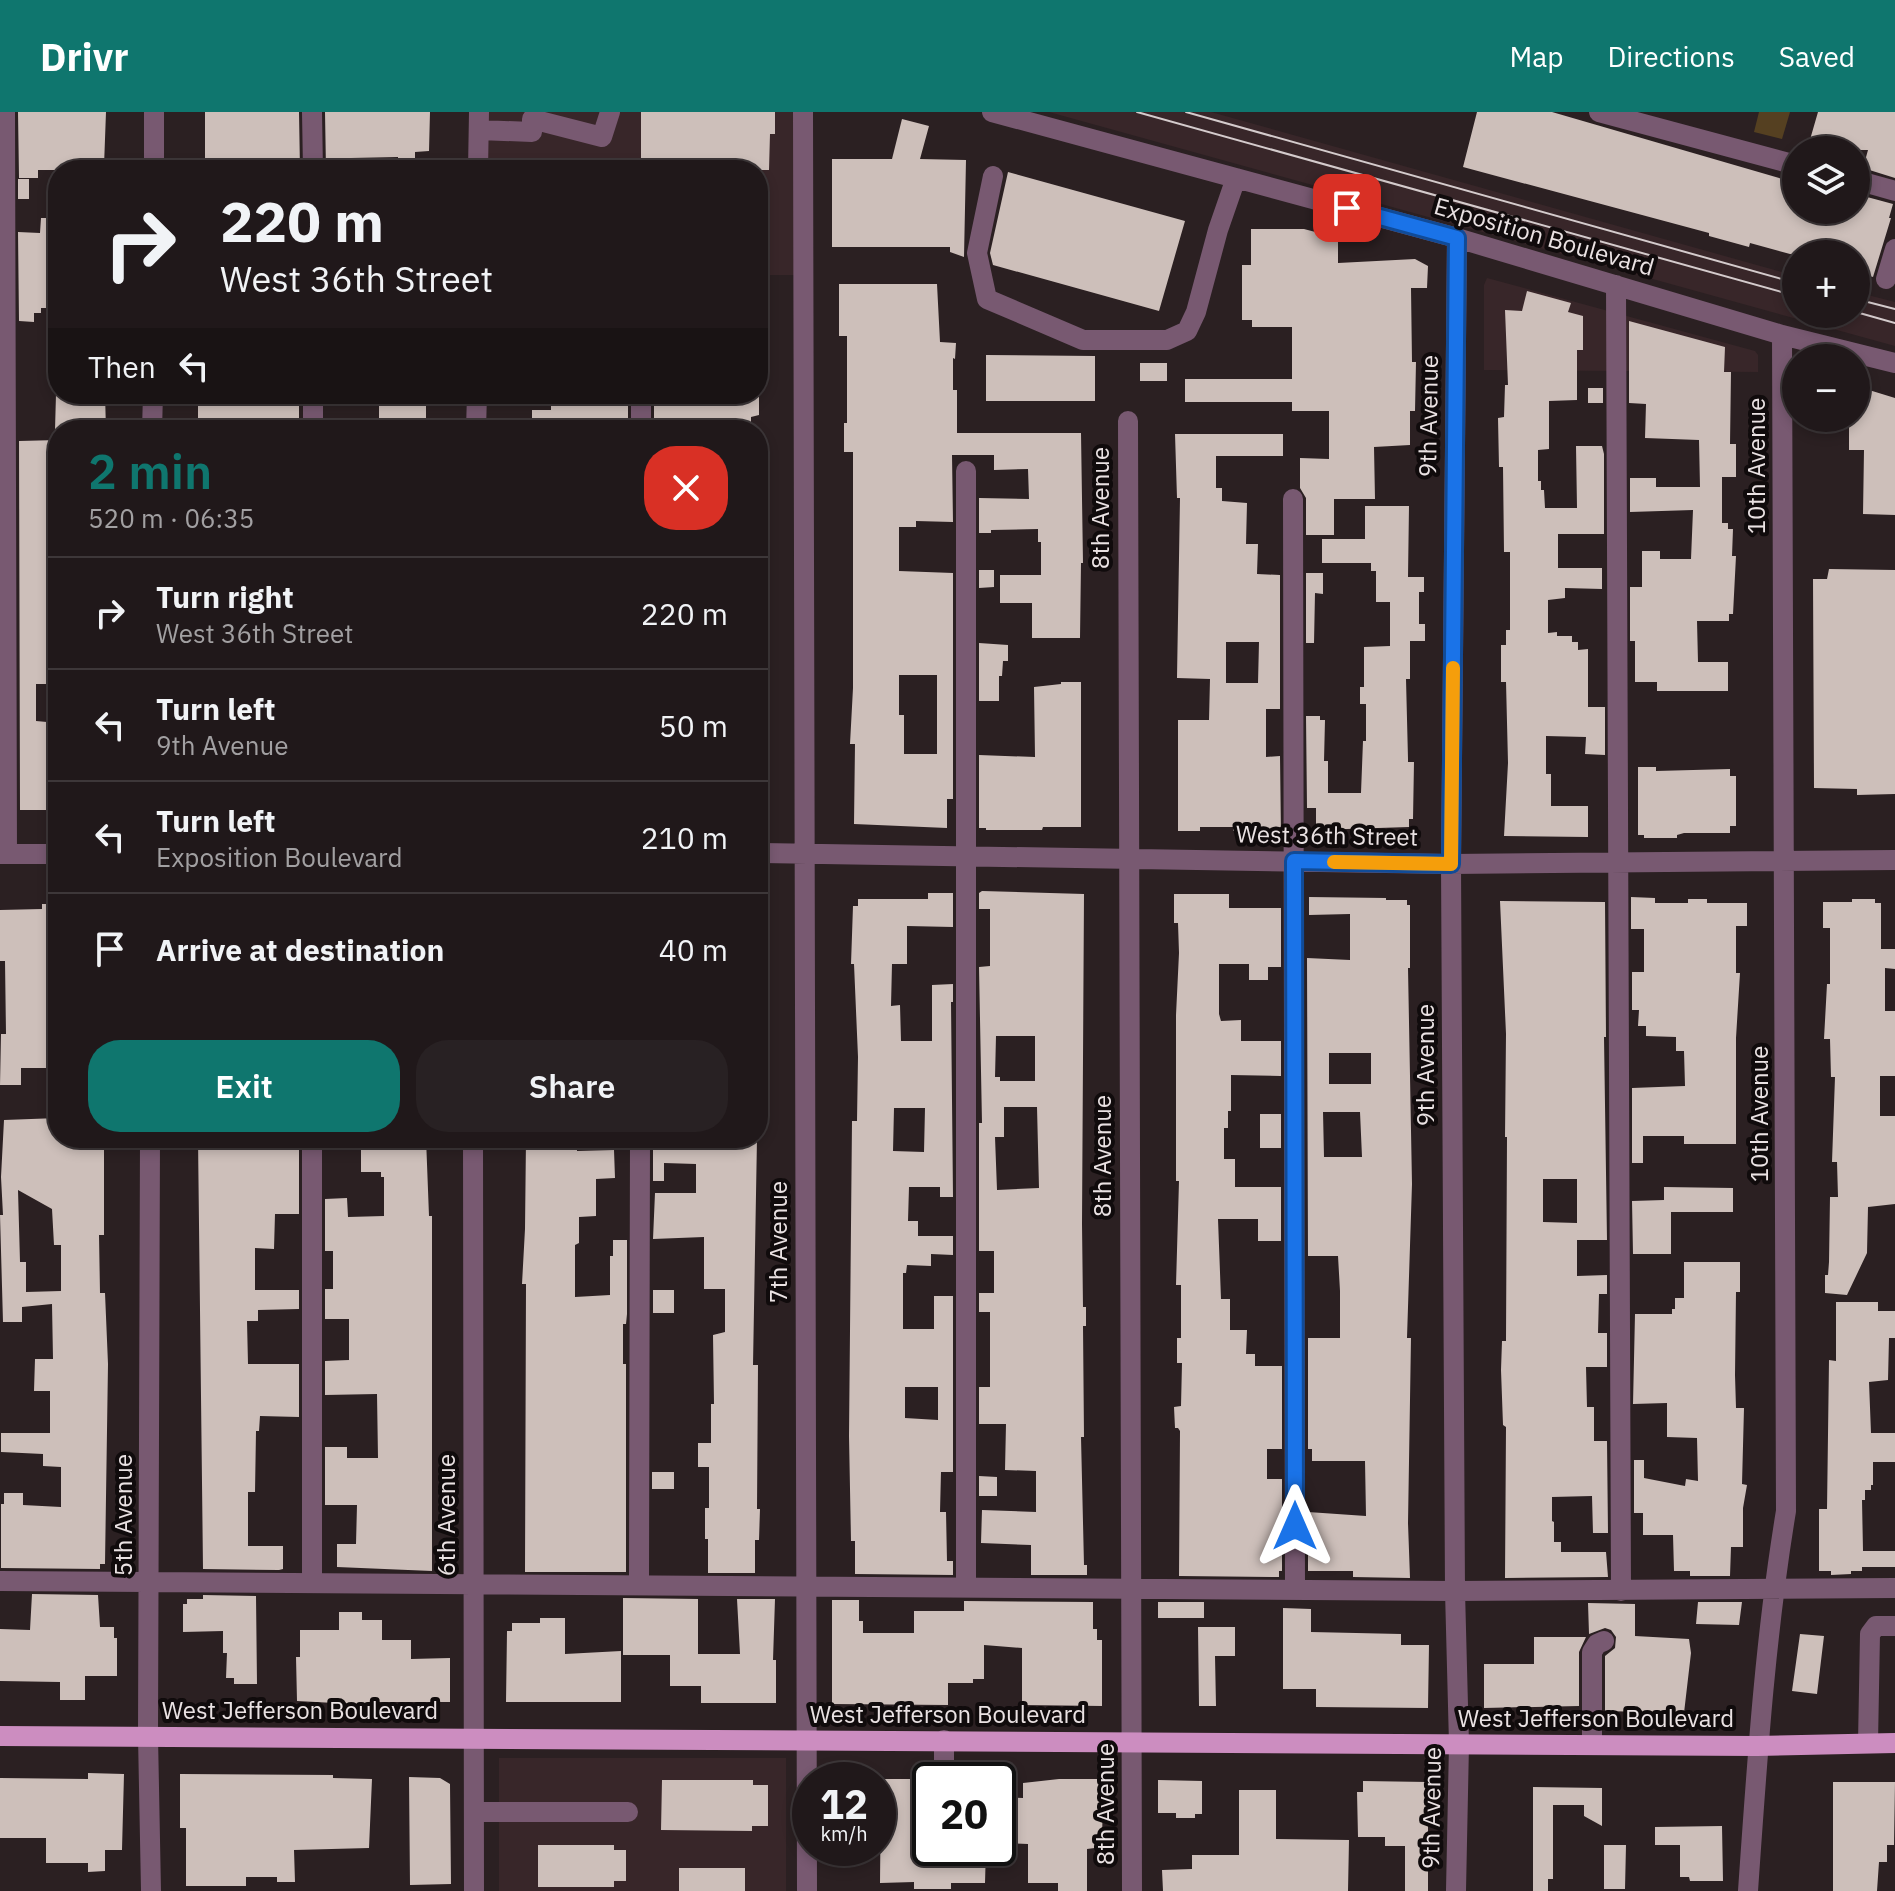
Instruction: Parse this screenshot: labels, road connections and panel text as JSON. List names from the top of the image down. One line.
{"streets":{"main road":["West Jefferson Boulevard"],"street":["Exposition Boulevard","9th Avenue","10th Avenue","8th Avenue","West 36th Street","7th Avenue","5th Avenue","6th Avenue"]},"crossings":[["Exposition Boulevard","9th Avenue"],["Exposition Boulevard","10th Avenue"],["9th Avenue","West 36th Street"],["9th Avenue","West Jefferson Boulevard"],["10th Avenue","West 36th Street"],["10th Avenue","West Jefferson Boulevard"],["8th Avenue","West 36th Street"],["8th Avenue","West Jefferson Boulevard"],["West 36th Street","7th Avenue"],["7th Avenue","West Jefferson Boulevard"],["5th Avenue","West Jefferson Boulevard"],["6th Avenue","West Jefferson Boulevard"]],"page":{"header":"Drivr","nav":["Map","Directions","Saved"],"map_buttons":["+","−"],"turn":["220 m","West 36th Street"],"then":"Then","heading":["2 min","520 m · 06:35"],"list":[{"name":"Turn right","note":"West 36th Street","value":"220 m"},{"name":"Turn left","note":"9th Avenue","value":"50 m"},{"name":"Turn left","note":"Exposition Boulevard","value":"210 m"},{"name":"Arrive at destination","value":"40 m"}],"buttons":["Exit","Share"],"speed":"12 km/h","limit":"20"}}
